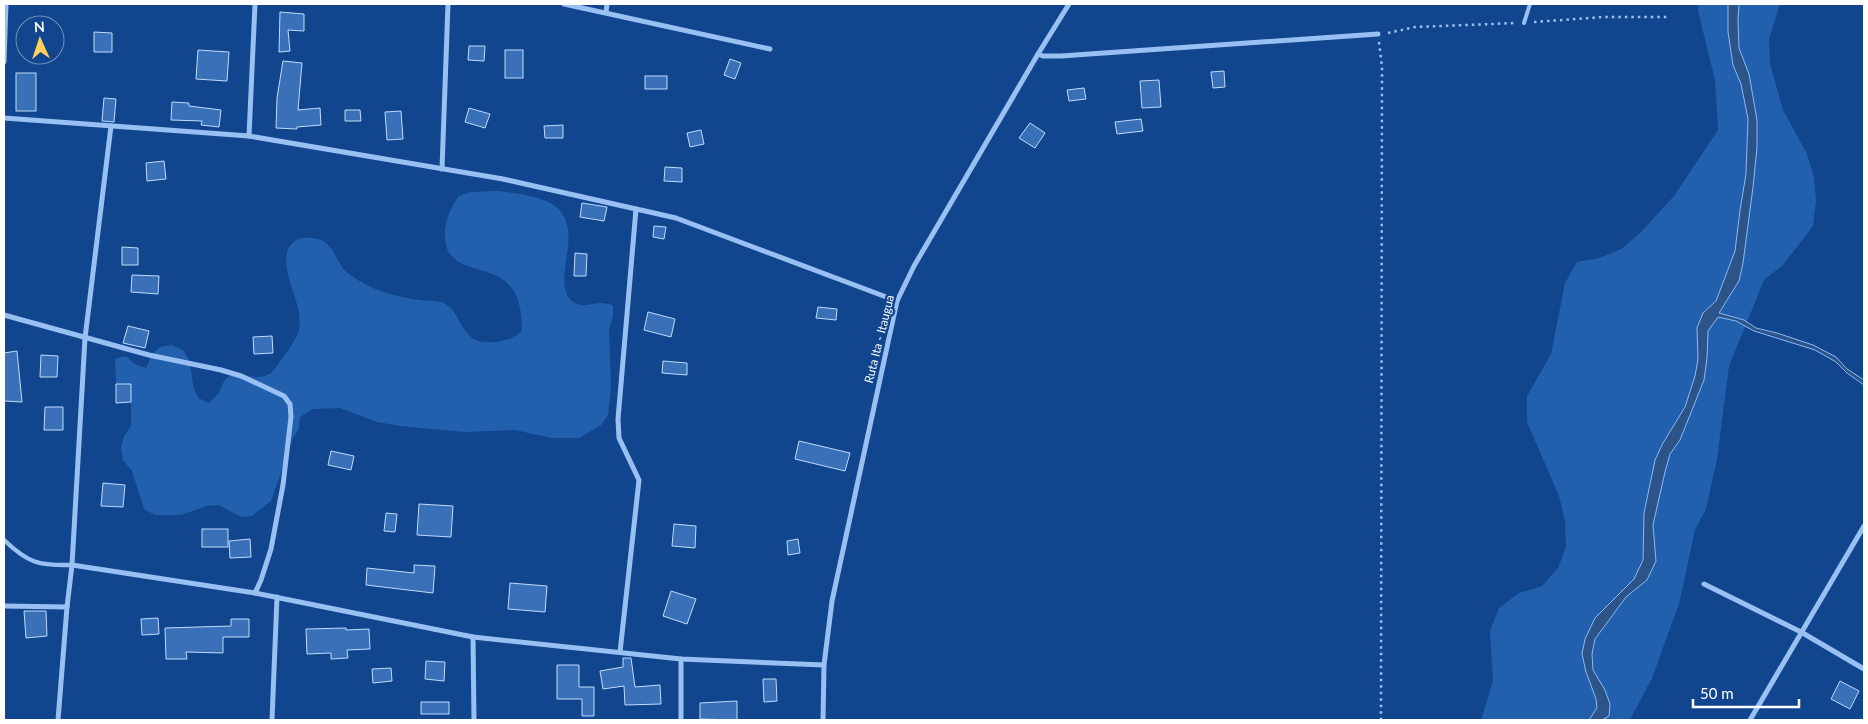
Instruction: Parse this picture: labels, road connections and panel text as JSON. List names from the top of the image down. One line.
{"streets":{"street":["Ruta Ita - Itaugua"]},"scale_bar":"50 m","north":"top"}
